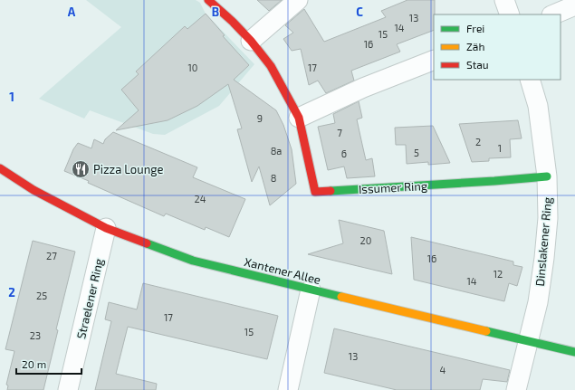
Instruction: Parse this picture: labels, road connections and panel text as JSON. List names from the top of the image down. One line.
{"streets":{"street":["Issumer Ring","Dinslakener Ring","Xantener Allee","Straelener Ring"]},"crossings":[["Issumer Ring","Dinslakener Ring"],["Dinslakener Ring","Xantener Allee"],["Xantener Allee","Straelener Ring"]],"places":{"restaurant":["Pizza Lounge"]},"house_numbers":["13","14","15","16","10","17","9","7","2","1","8a","5","6","8","24","20","27","16","12","14","25","17","15","23","13","4"],"legend":["Frei","Zäh","Stau"],"scale_bar":"20 m","grid":{"columns":["A","B","C"],"rows":["1","2"]}}
